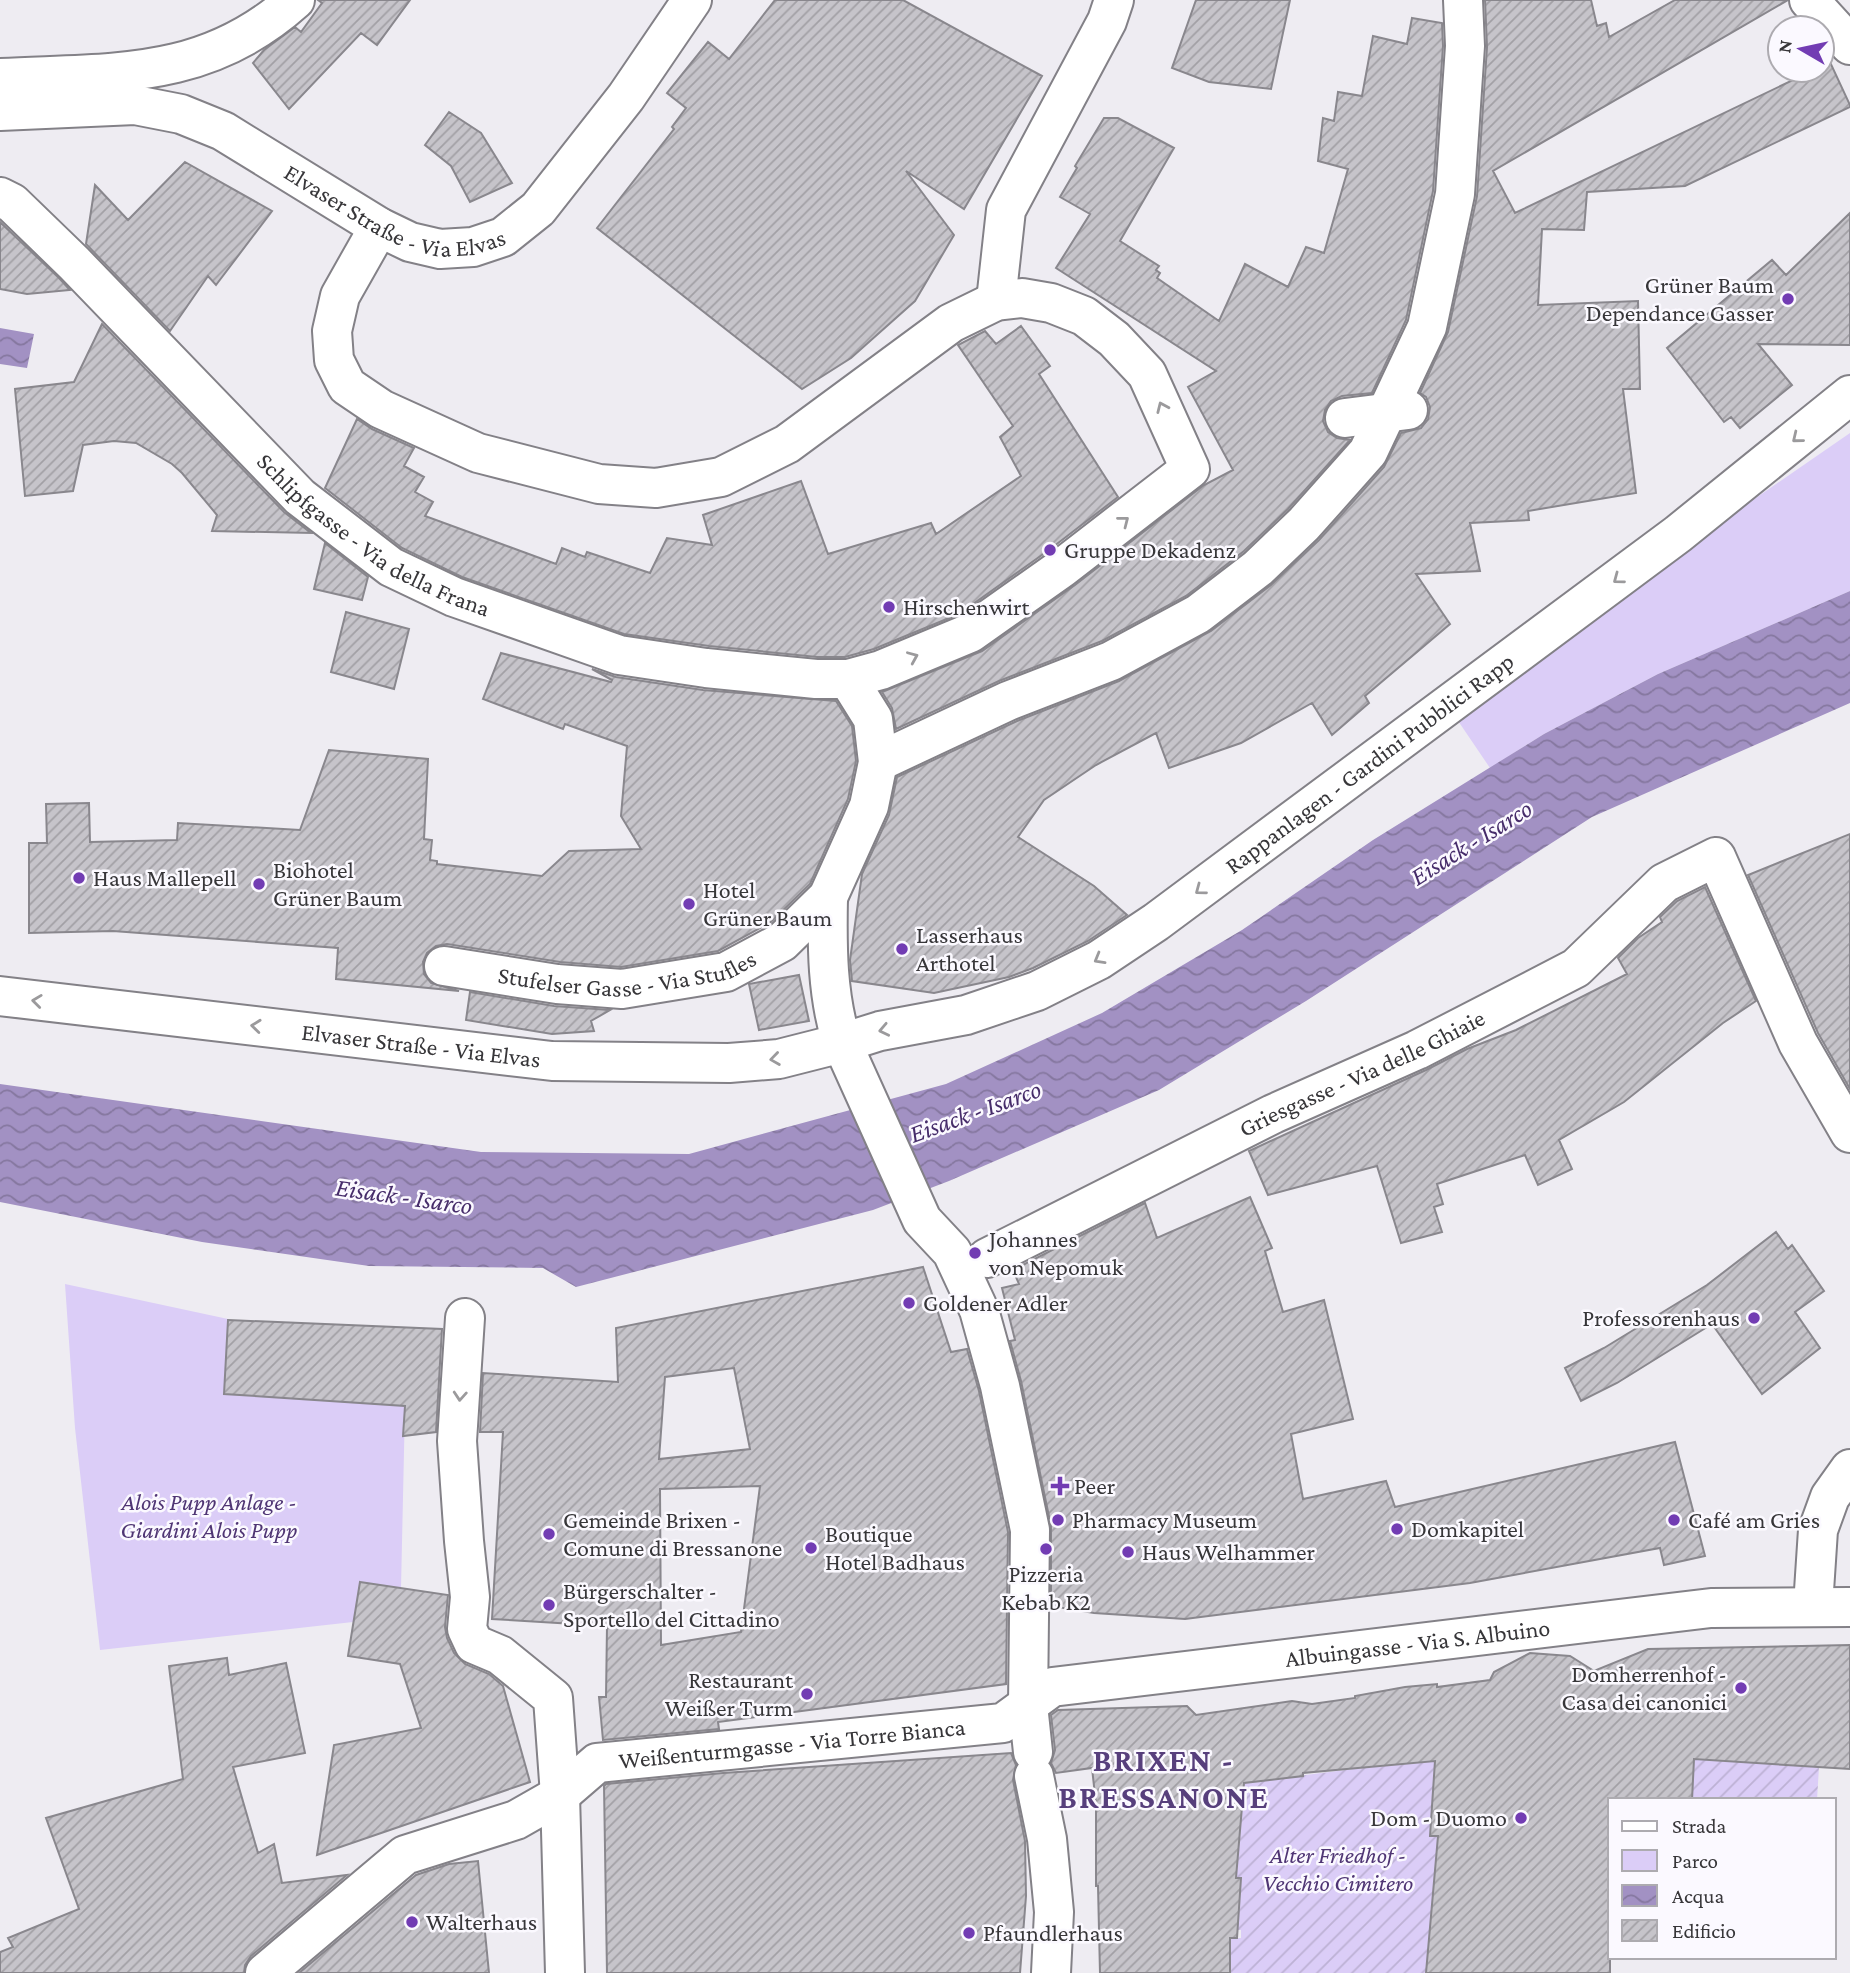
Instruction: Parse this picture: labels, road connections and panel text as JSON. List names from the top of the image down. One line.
{"streets":{"street":["Elvaser Straße - Via Elvas","Schlipfgasse - Via della Frana","Rappanlagen - Gardini Pubblici Rapp","Stufelser Gasse - Via Stufles","Griesgasse - Via delle Ghiaie","Albuingasse - Via S. Albuino","Weißenturmgasse - Via Torre Bianca"]},"crossings":[["Elvaser Straße - Via Elvas","Rappanlagen - Gardini Pubblici Rapp"],["Elvaser Straße - Via Elvas","Stufelser Gasse - Via Stufles"],["Schlipfgasse - Via della Frana","Stufelser Gasse - Via Stufles"],["Rappanlagen - Gardini Pubblici Rapp","Stufelser Gasse - Via Stufles"],["Stufelser Gasse - Via Stufles","Albuingasse - Via S. Albuino"],["Stufelser Gasse - Via Stufles","Weißenturmgasse - Via Torre Bianca"],["Albuingasse - Via S. Albuino","Weißenturmgasse - Via Torre Bianca"]],"one_way":["Elvaser Straße - Via Elvas"],"districts":["BRIXEN - BRESSANONE"],"water":["Eisack - Isarco"],"parks":["Alois Pupp Anlage - Giardini Alois Pupp","Alter Friedhof - Vecchio Cimitero"],"places":{"other":["Grüner Baum Dependance Gasser","Gruppe Dekadenz","Hirschenwirt","Haus Mallepell","Biohotel Grüner Baum","Hotel Grüner Baum","Lasserhaus Arthotel","Johannes von Nepomuk","Goldener Adler","Professorenhaus","Pharmacy Museum","Café am Gries","Domkapitel","Gemeinde Brixen - Comune di Bressanone","Boutique Hotel Badhaus","Pizzeria Kebab K2","Haus Welhammer","Bürgerschalter - Sportello del Cittadino","Domherrenhof - Casa dei canonici","Restaurant Weißer Turm","Dom - Duomo","Walterhaus","Pfaundlerhaus"],"health":["Peer"]},"legend":["Strada","Parco","Acqua","Edificio"],"north":"left"}
